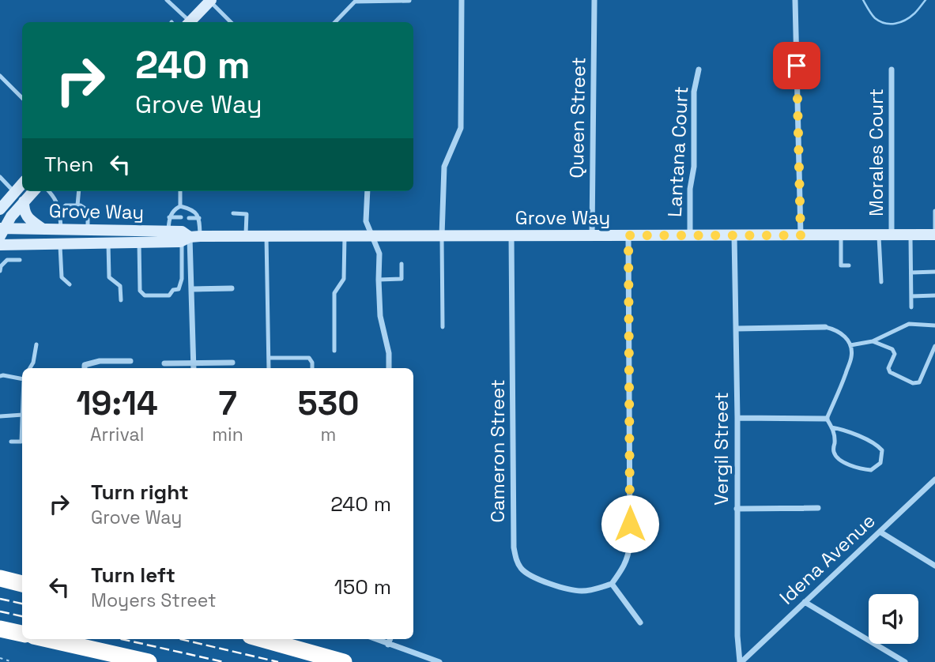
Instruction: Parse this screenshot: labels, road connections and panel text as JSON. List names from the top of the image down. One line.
{"streets":{"main road":["Grove Way"],"street":["Queen Street","Lantana Court","Morales Court","Vergil Street","Cameron Street","Idena Avenue"]},"crossings":[["Queen Street","Grove Way"],["Lantana Court","Grove Way"],["Morales Court","Grove Way"],["Grove Way","Vergil Street"],["Grove Way","Cameron Street"],["Vergil Street","Idena Avenue"]],"page":{"turn":["240 m","Grove Way"],"then":"Then","eta":["19:14","Arrival","7","min","530","m"],"list":[{"name":"Turn right","note":"Grove Way","value":"240 m"},{"name":"Turn left","note":"Moyers Street","value":"150 m"}]}}
